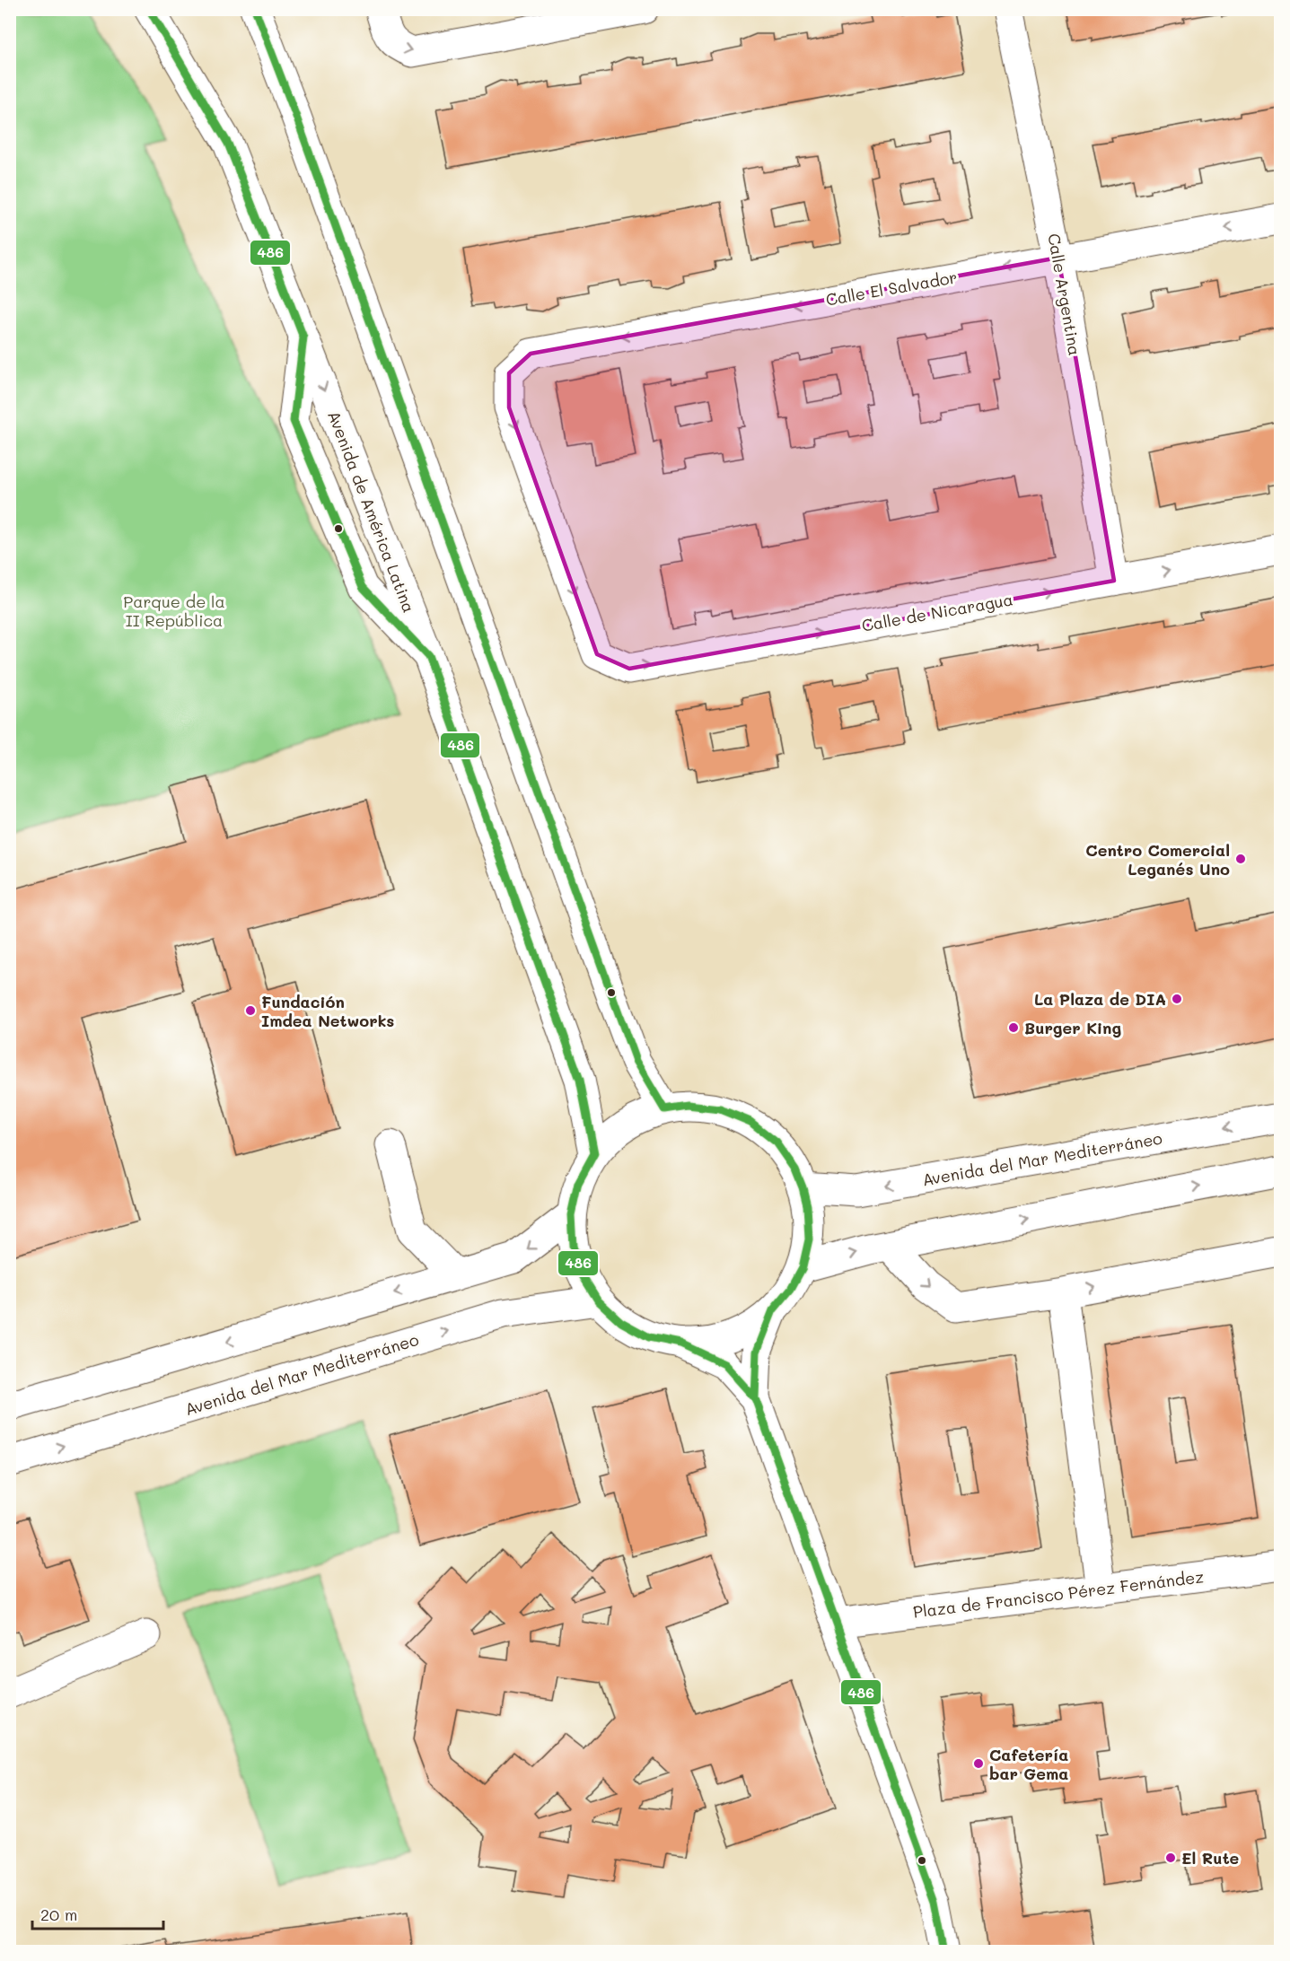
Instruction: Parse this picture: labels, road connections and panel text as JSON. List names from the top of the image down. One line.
{"streets":{"main road":["Calle El Salvador","Calle Argentina","Avenida de América Latina","Calle de Nicaragua","Avenida del Mar Mediterráneo","Plaza de Francisco Pérez Fernández"]},"crossings":[["Calle El Salvador","Calle Argentina"],["Calle El Salvador","Calle de Nicaragua"],["Calle Argentina","Calle de Nicaragua"]],"one_way":["Calle de Nicaragua"],"parks":["Parque de la II República"],"places":["Centro Comercial Leganés Uno","La Plaza de DIA","Fundación Imdea Networks","Burger King","Cafetería bar Gema","El Rute"],"lines":["transit line 486"],"scale_bar":"20 m"}
